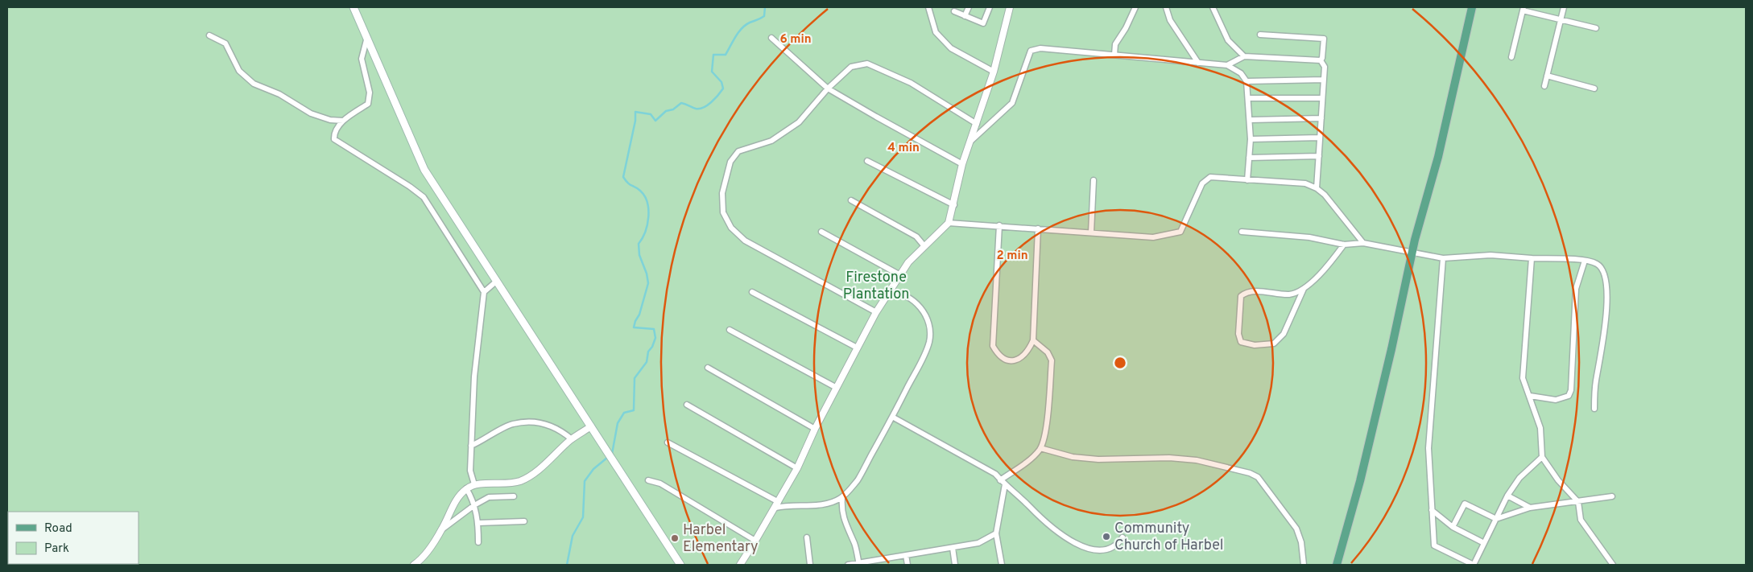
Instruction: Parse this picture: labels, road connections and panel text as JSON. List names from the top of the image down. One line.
{"parks":["Firestone Plantation"],"places":["Community Church of Harbel","Harbel Elementary"],"legend":["Road","Park"],"rings":["6 min","4 min","2 min"]}
